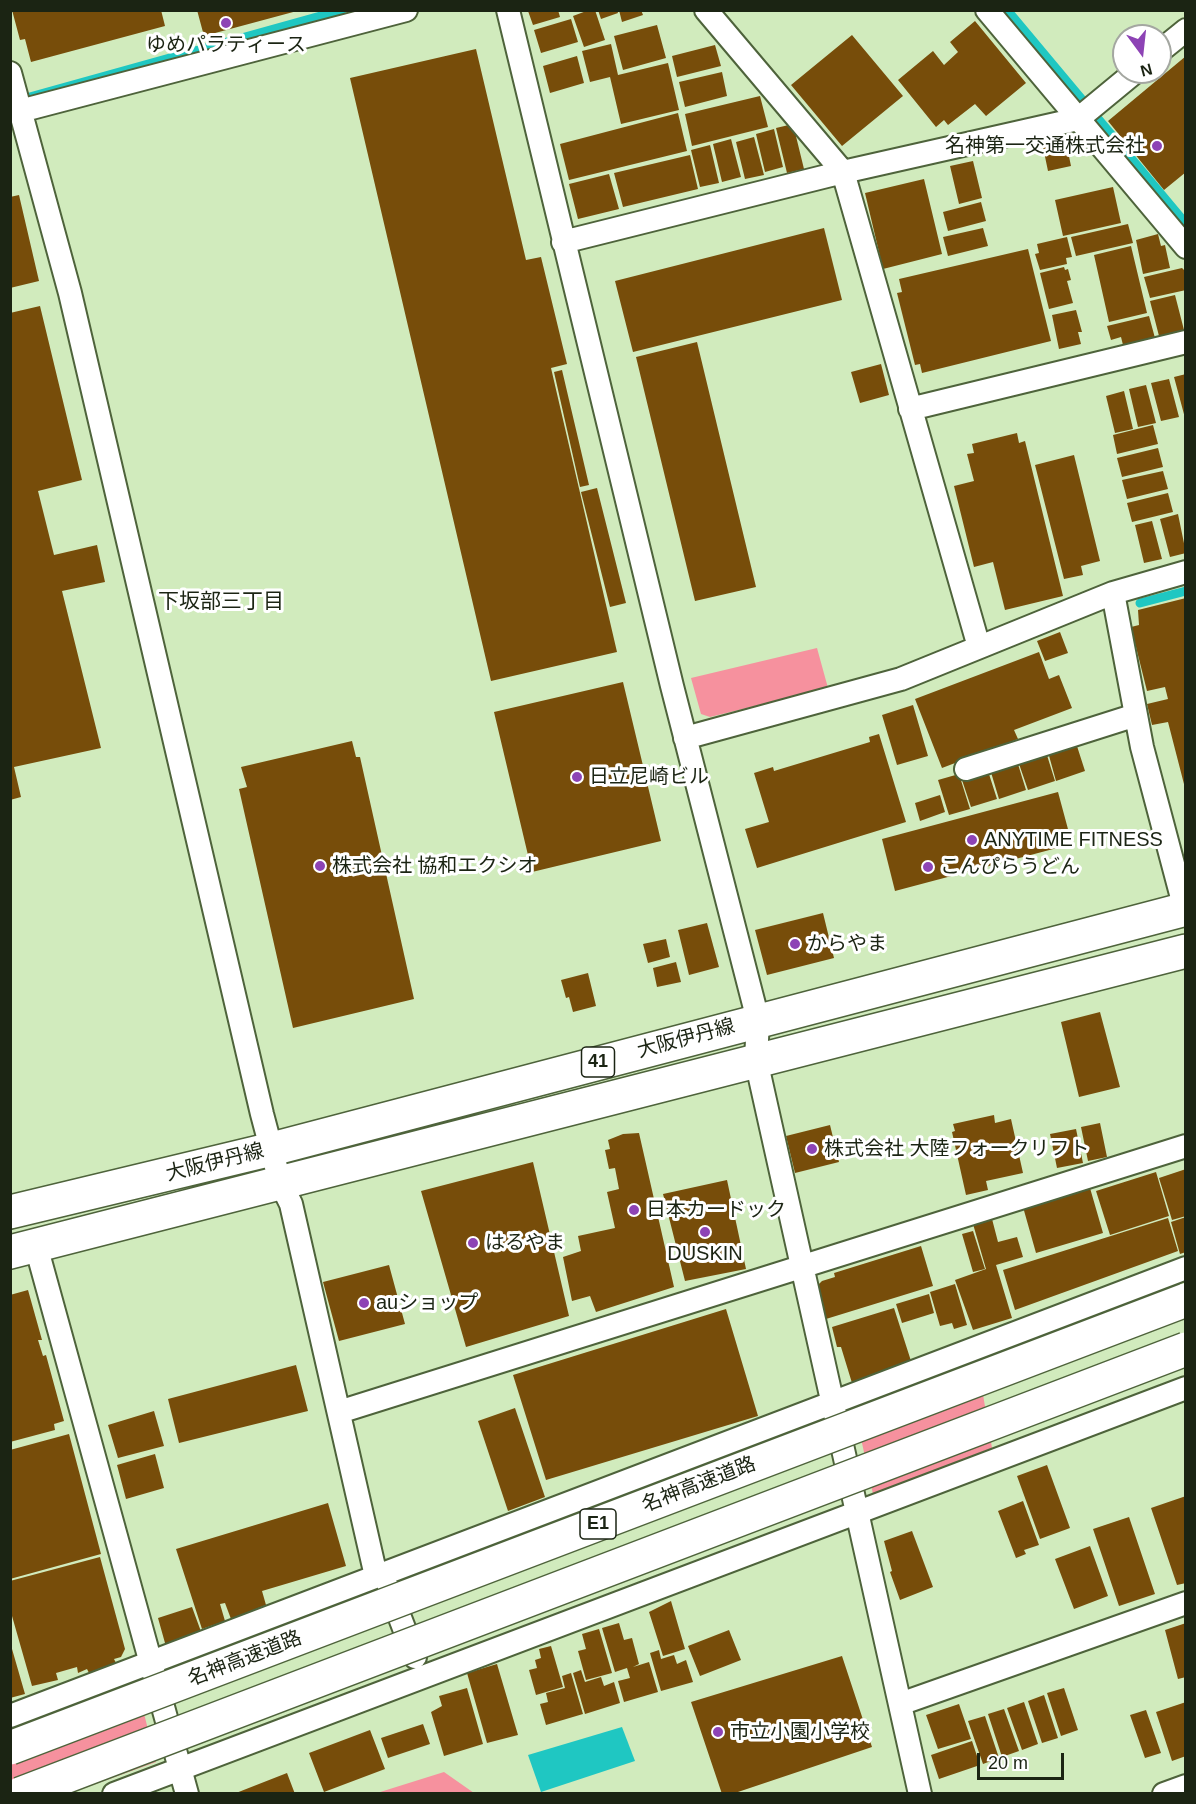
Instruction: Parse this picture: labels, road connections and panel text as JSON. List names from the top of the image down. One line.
{"streets":{"main road":["大阪伊丹線","41","名神高速道路","E1"]},"districts":["下坂部三丁目"],"places":["ゆめパラティース","名神第一交通株式会社","日立尼崎ビル","ANYTIME FITNESS","株式会社 協和エクシオ","こんぴらうどん","からやま","株式会社 大陸フォークリフト","日本カードック","DUSKIN","はるやま","auショップ","市立小園小学校"],"scale_bar":"20 m","north":"bottom"}
